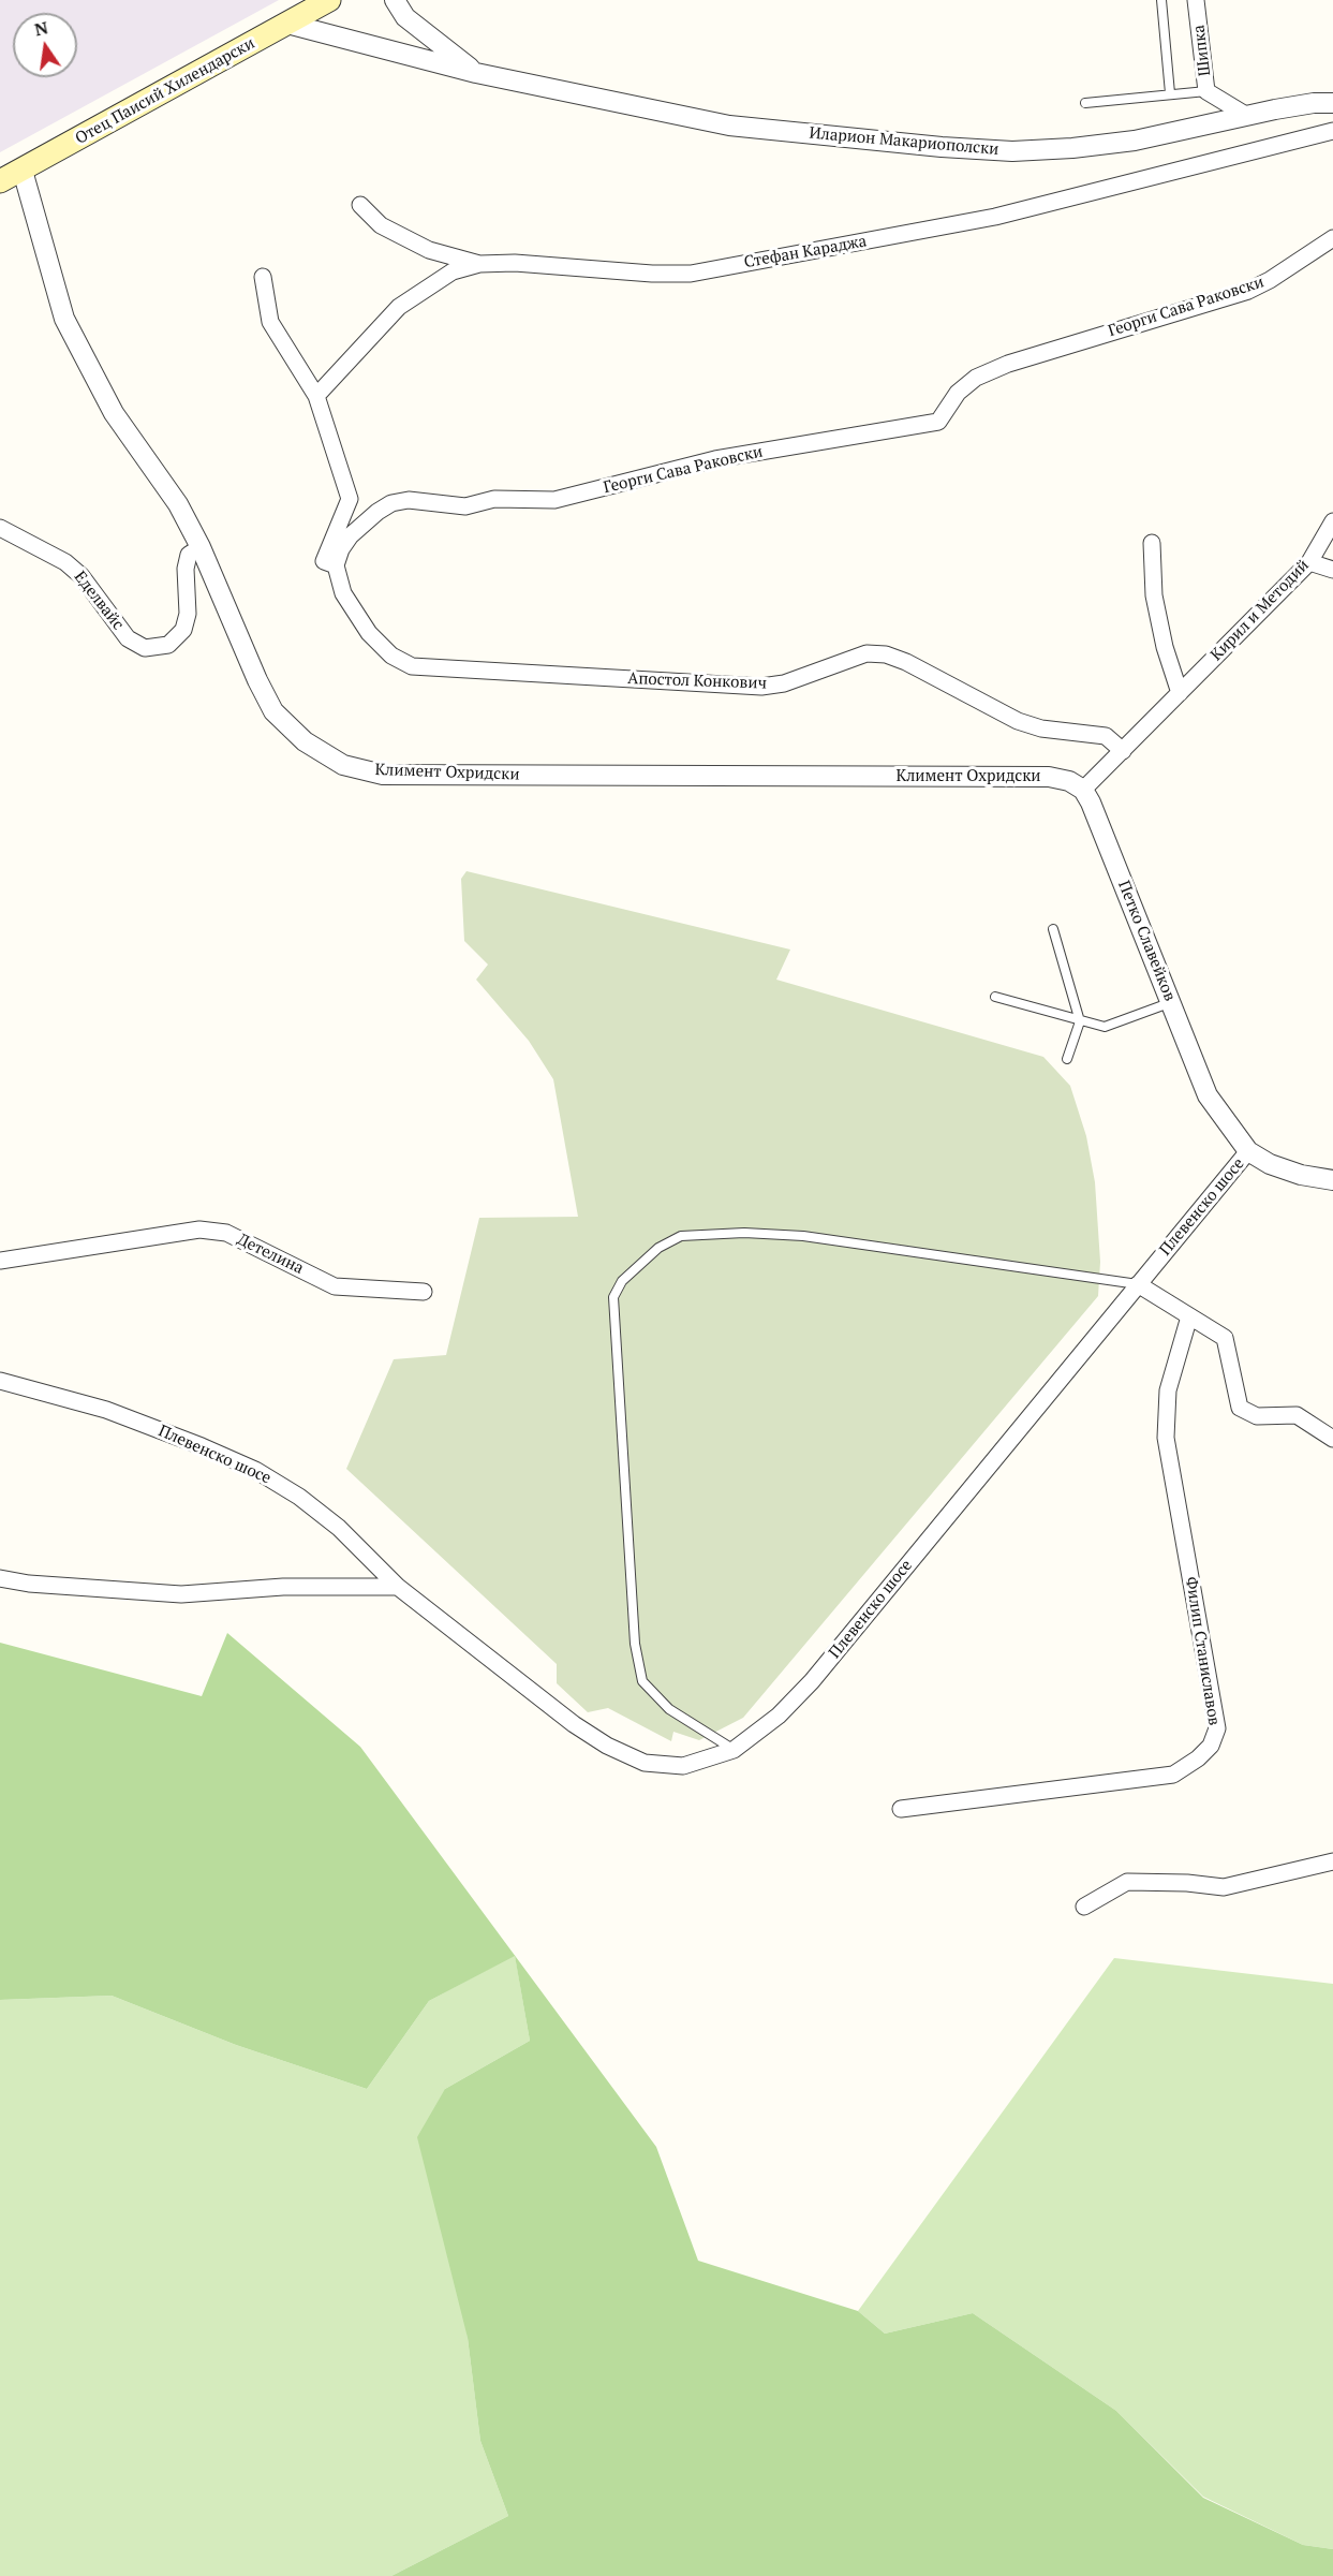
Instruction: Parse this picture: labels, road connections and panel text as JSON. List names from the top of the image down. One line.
{"streets":{"main road":["Отец Паисий Хилендарски"],"street":["Шипка","Иларион Макариополски","Стефан Караджа","Георги Сава Раковски","Еделвайс","Кирил и Методий","Апостол Конкович","Климент Охридски","Петко Славейков","Плевенско шосе","Детелина","Филип Станиславов"]},"crossings":[["Шипка","Иларион Макариополски"],["Отец Паисий Хилендарски","Иларион Макариополски"],["Отец Паисий Хилендарски","Климент Охридски"],["Георги Сава Раковски","Апостол Конкович"],["Еделвайс","Климент Охридски"],["Кирил и Методий","Апостол Конкович"],["Кирил и Методий","Климент Охридски"],["Кирил и Методий","Петко Славейков"],["Климент Охридски","Петко Славейков"],["Петко Славейков","Плевенско шосе"]],"north":"top"}
